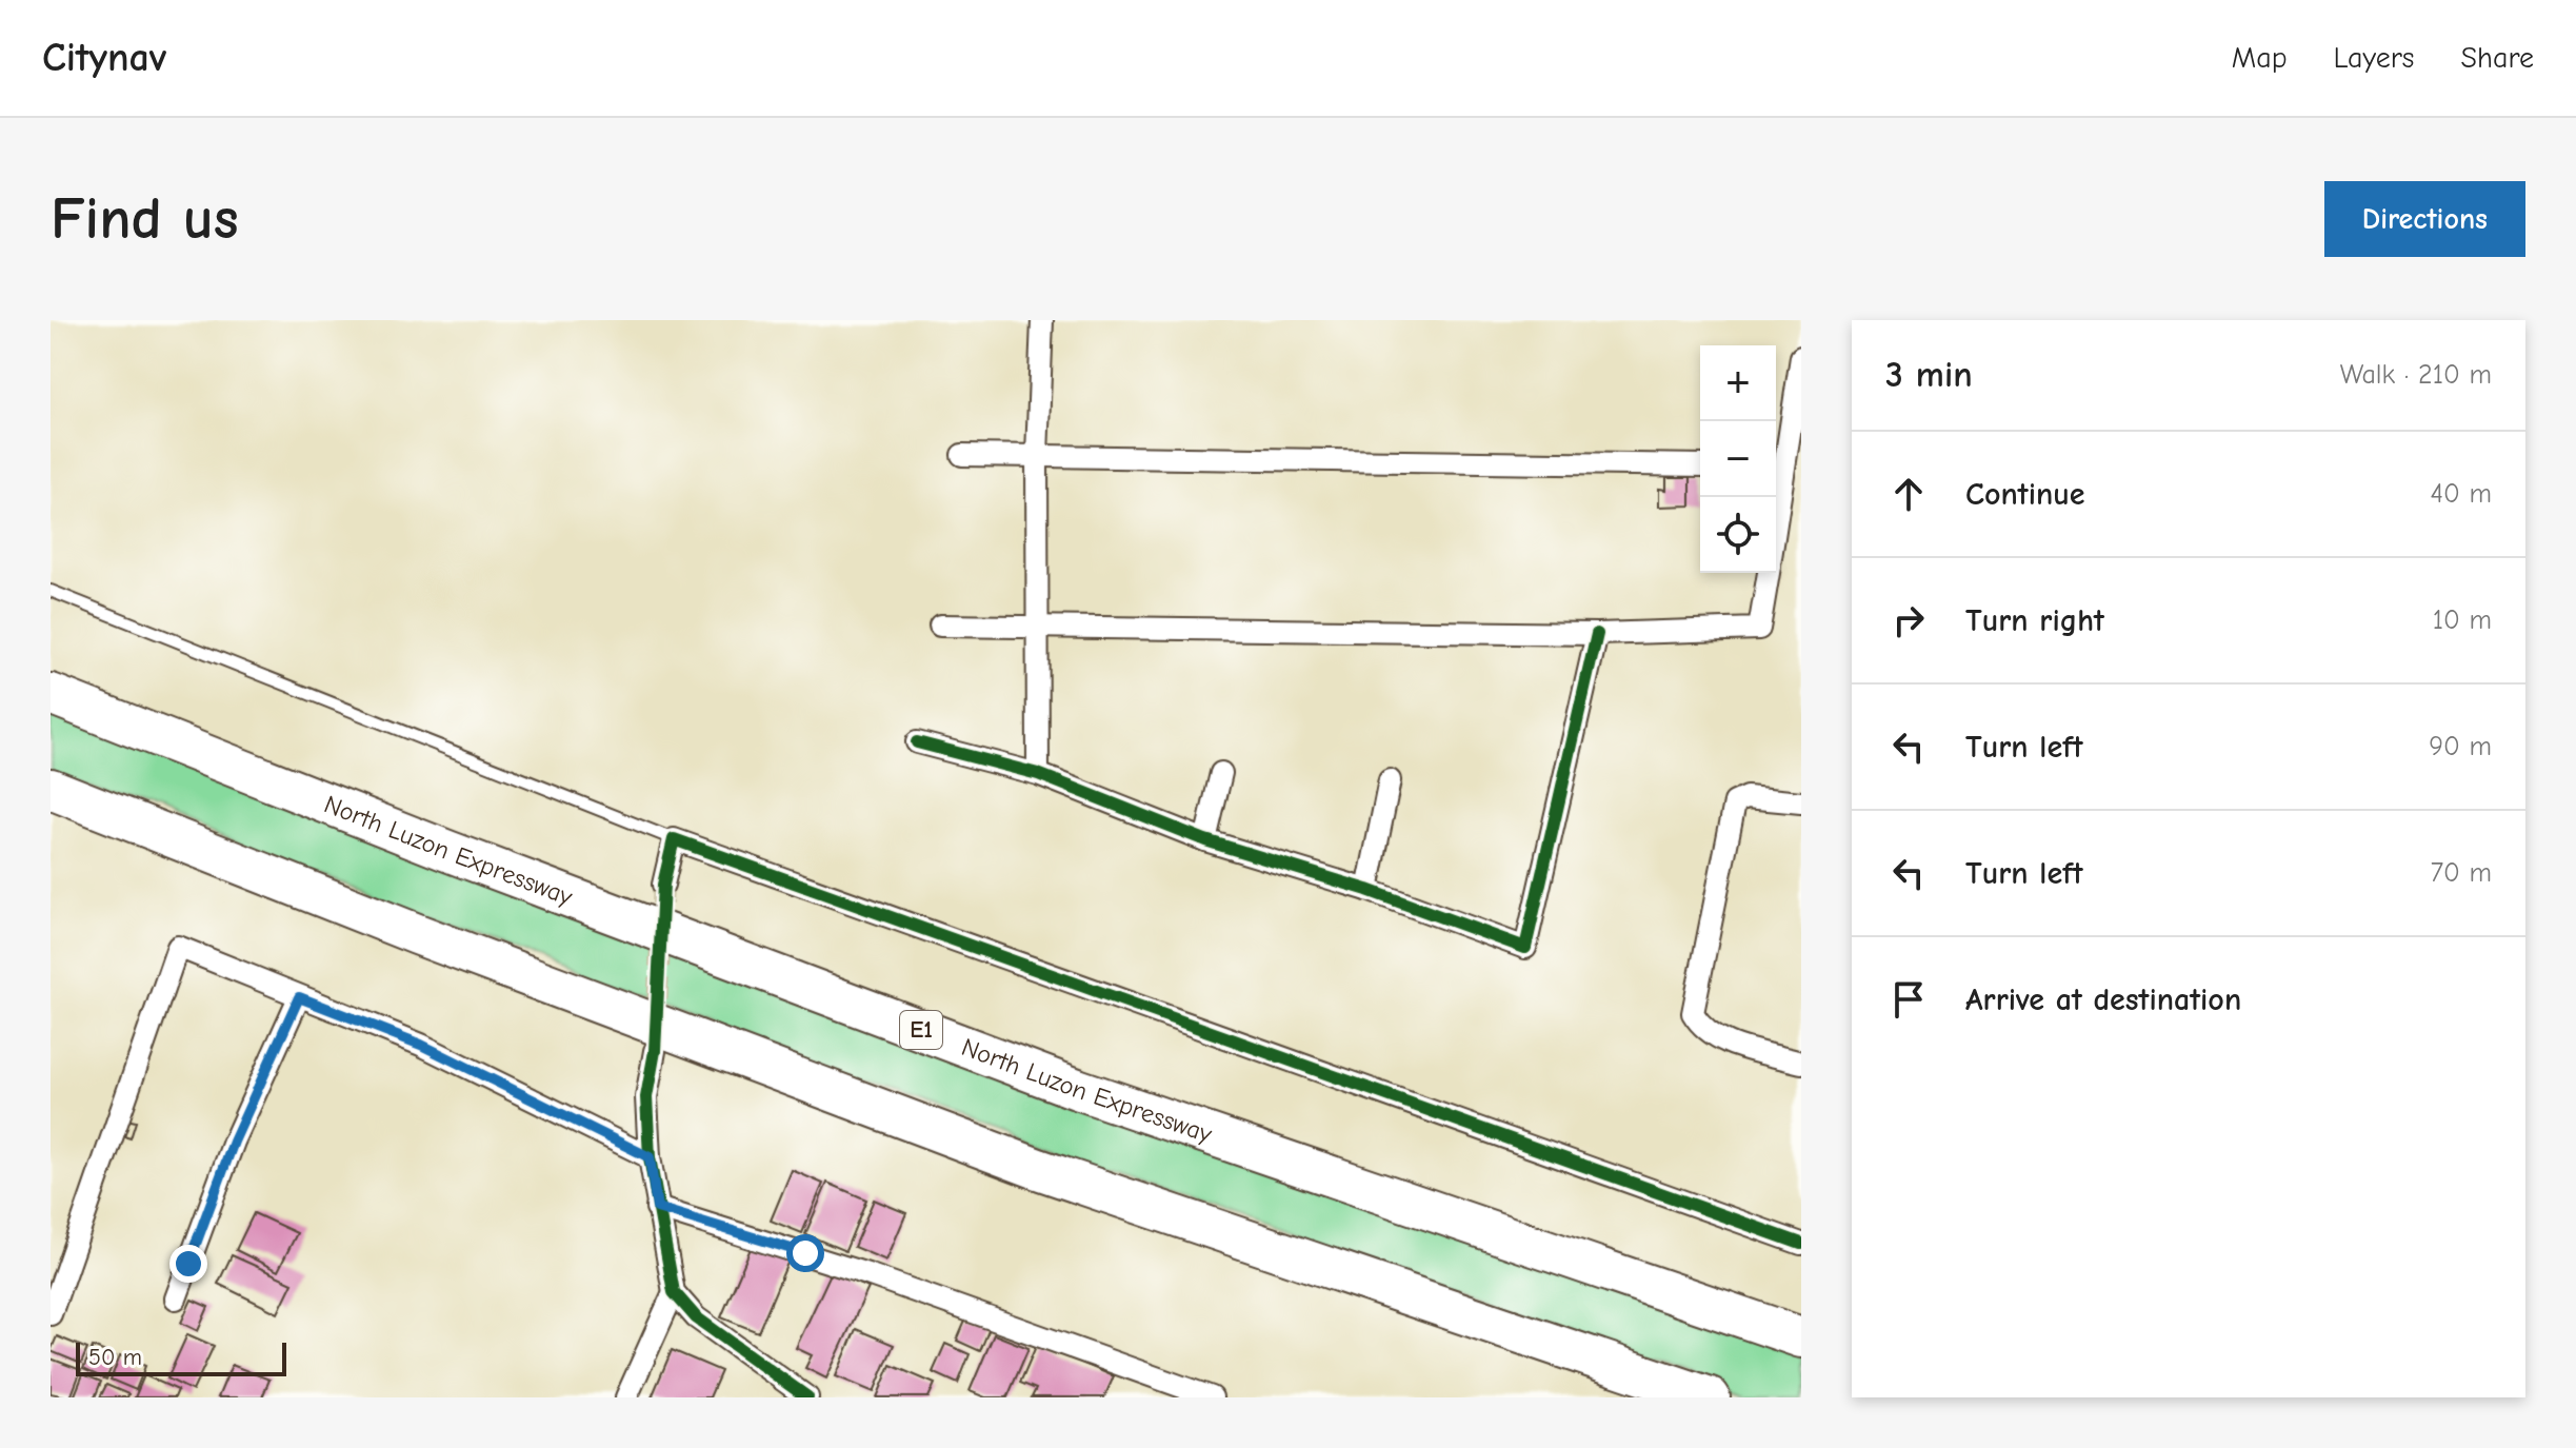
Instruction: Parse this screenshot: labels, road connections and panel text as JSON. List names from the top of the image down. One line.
{"streets":{"highway":["North Luzon Expressway","E1"]},"scale_bar":"50 m","page":{"header":"Citynav","nav":["Map","Layers","Share"],"buttons":"Directions","title":"Find us","heading":["3 min","Walk · 210 m"],"map_buttons":["+","−"],"list":[["Continue","40 m"],["Turn right","10 m"],["Turn left","90 m"],["Turn left","70 m"],"Arrive at destination"],"scale":"50 m"}}
